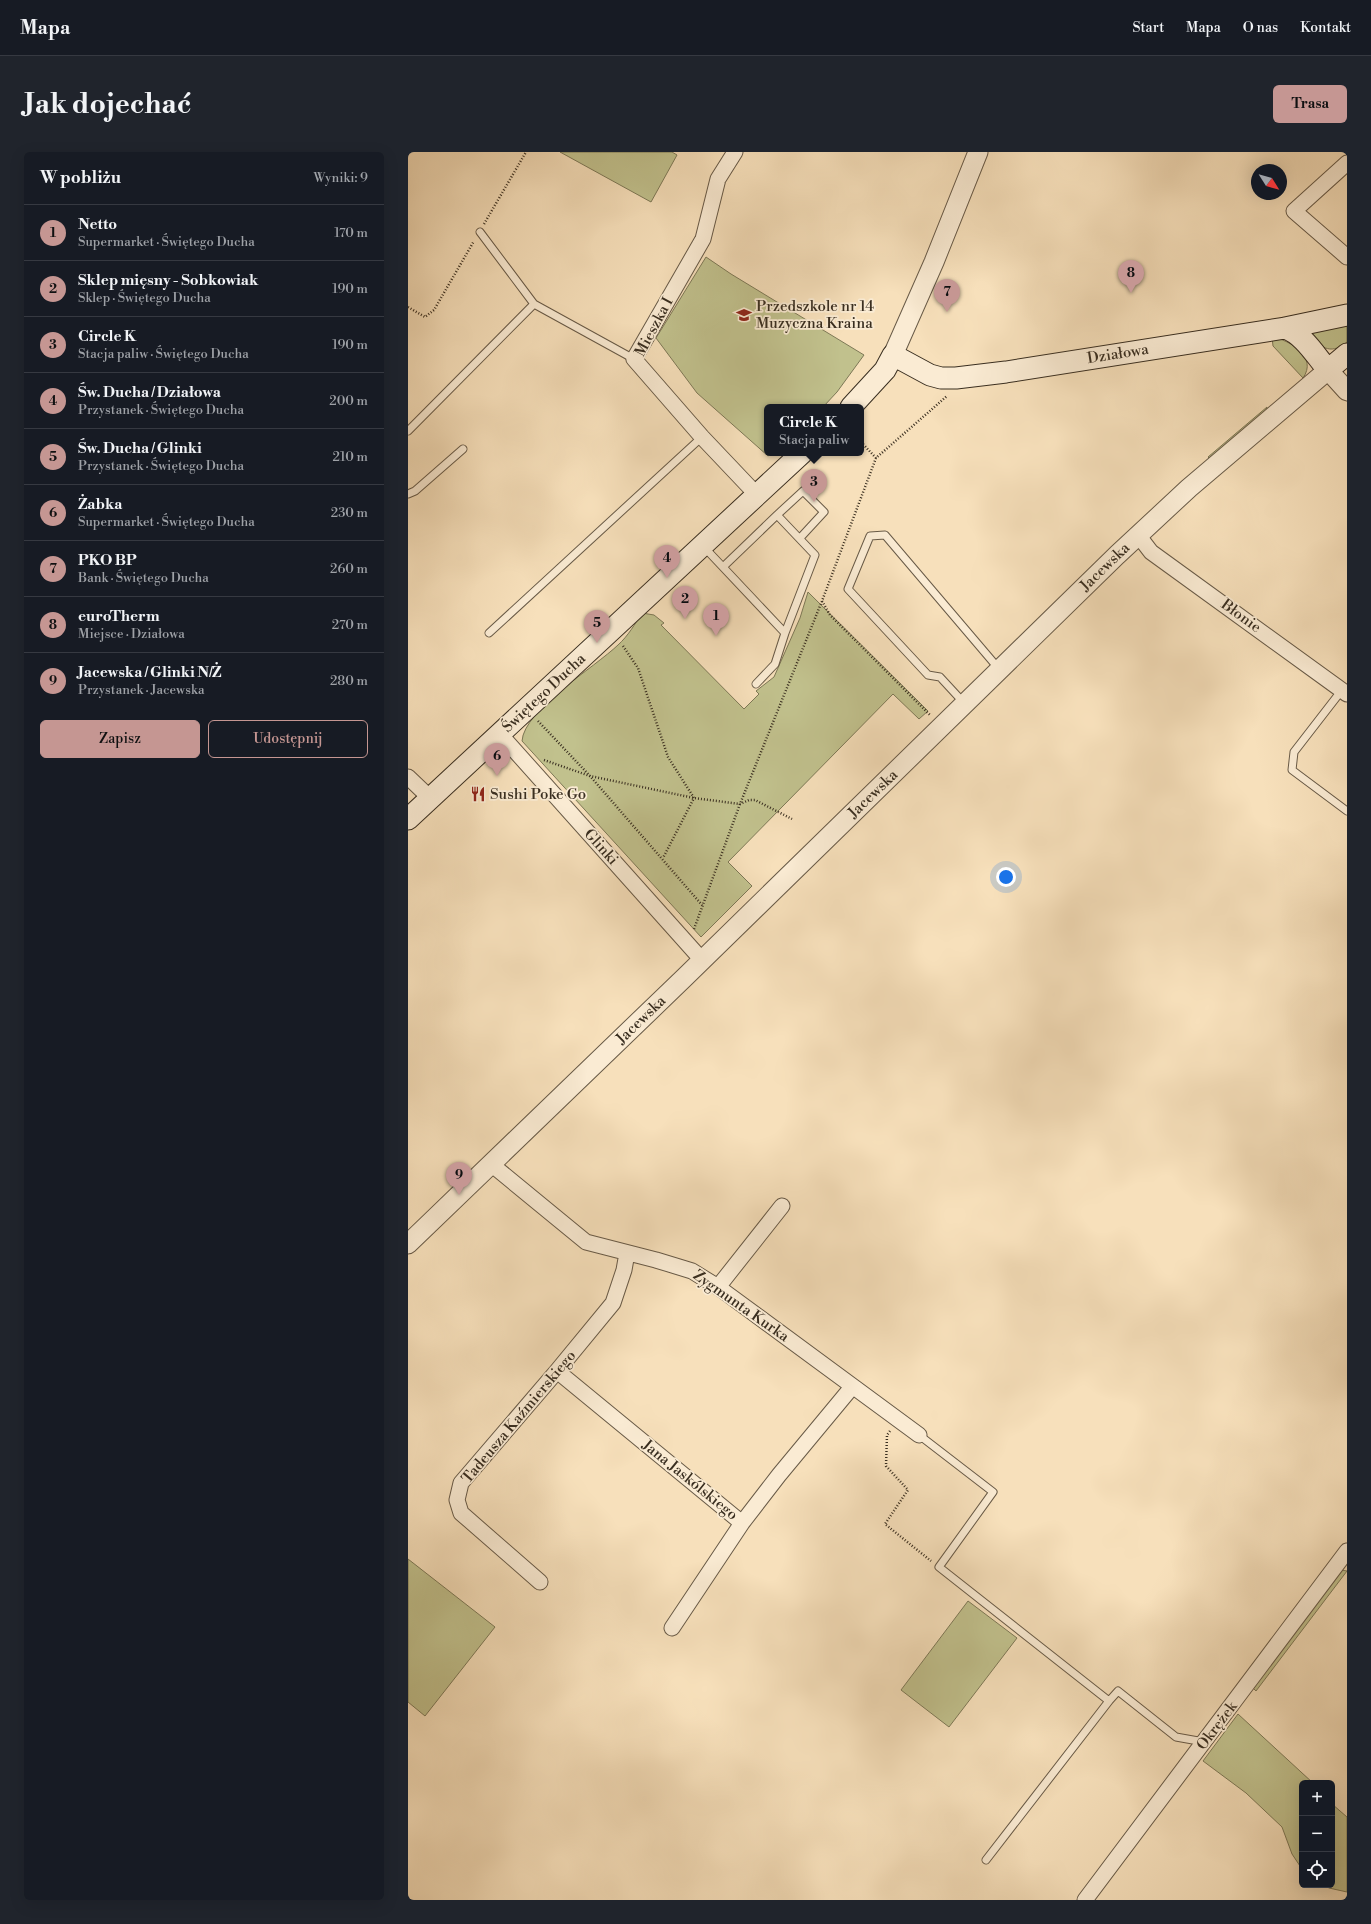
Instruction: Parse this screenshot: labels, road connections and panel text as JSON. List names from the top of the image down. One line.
{"streets":{"main road":["Działowa","Jacewska","Świętego Ducha"],"street":["Mieszka I","Błonie","Glinki","Zygmunta Kurka","Tadeusza Kaźmierskiego","Jana Jaskólskiego","Okrężek"]},"crossings":[["Mieszka I","Świętego Ducha"],["Jacewska","Błonie"],["Jacewska","Glinki"],["Jacewska","Zygmunta Kurka"],["Świętego Ducha","Glinki"],["Zygmunta Kurka","Tadeusza Kaźmierskiego"],["Zygmunta Kurka","Jana Jaskólskiego"],["Tadeusza Kaźmierskiego","Jana Jaskólskiego"]],"places":{"school or university":["Przedszkole nr 14 Muzyczna Kraina"],"restaurant":["Sushi Poke Go"]},"north":"bottom right","page":{"header":"Mapa","nav":["Start","Mapa","O nas","Kontakt"],"buttons":["Trasa",["Zapisz","Udostępnij"]],"title":"Jak dojechać","heading":["W pobliżu","Wyniki: 9"],"list":[{"mark":"1","name":"Netto","note":"Supermarket · Świętego Ducha","value":"170 m"},{"mark":"2","name":"Sklep mięsny - Sobkowiak","note":"Sklep · Świętego Ducha","value":"190 m"},{"mark":"3","name":"Circle K","note":"Stacja paliw · Świętego Ducha","value":"190 m"},{"mark":"4","name":"Św. Ducha / Działowa","note":"Przystanek · Świętego Ducha","value":"200 m"},{"mark":"5","name":"Św. Ducha / Glinki","note":"Przystanek · Świętego Ducha","value":"210 m"},{"mark":"6","name":"Żabka","note":"Supermarket · Świętego Ducha","value":"230 m"},{"mark":"7","name":"PKO BP","note":"Bank · Świętego Ducha","value":"260 m"},{"mark":"8","name":"euroTherm","note":"Miejsce · Działowa","value":"270 m"},{"mark":"9","name":"Jacewska / Glinki N/Ż","note":"Przystanek · Jacewska","value":"280 m"}],"pins":["8","7","3","4","2","1","5","6","9"],"popup":["Circle K","Stacja paliw"],"map_buttons":["+","−"]}}
